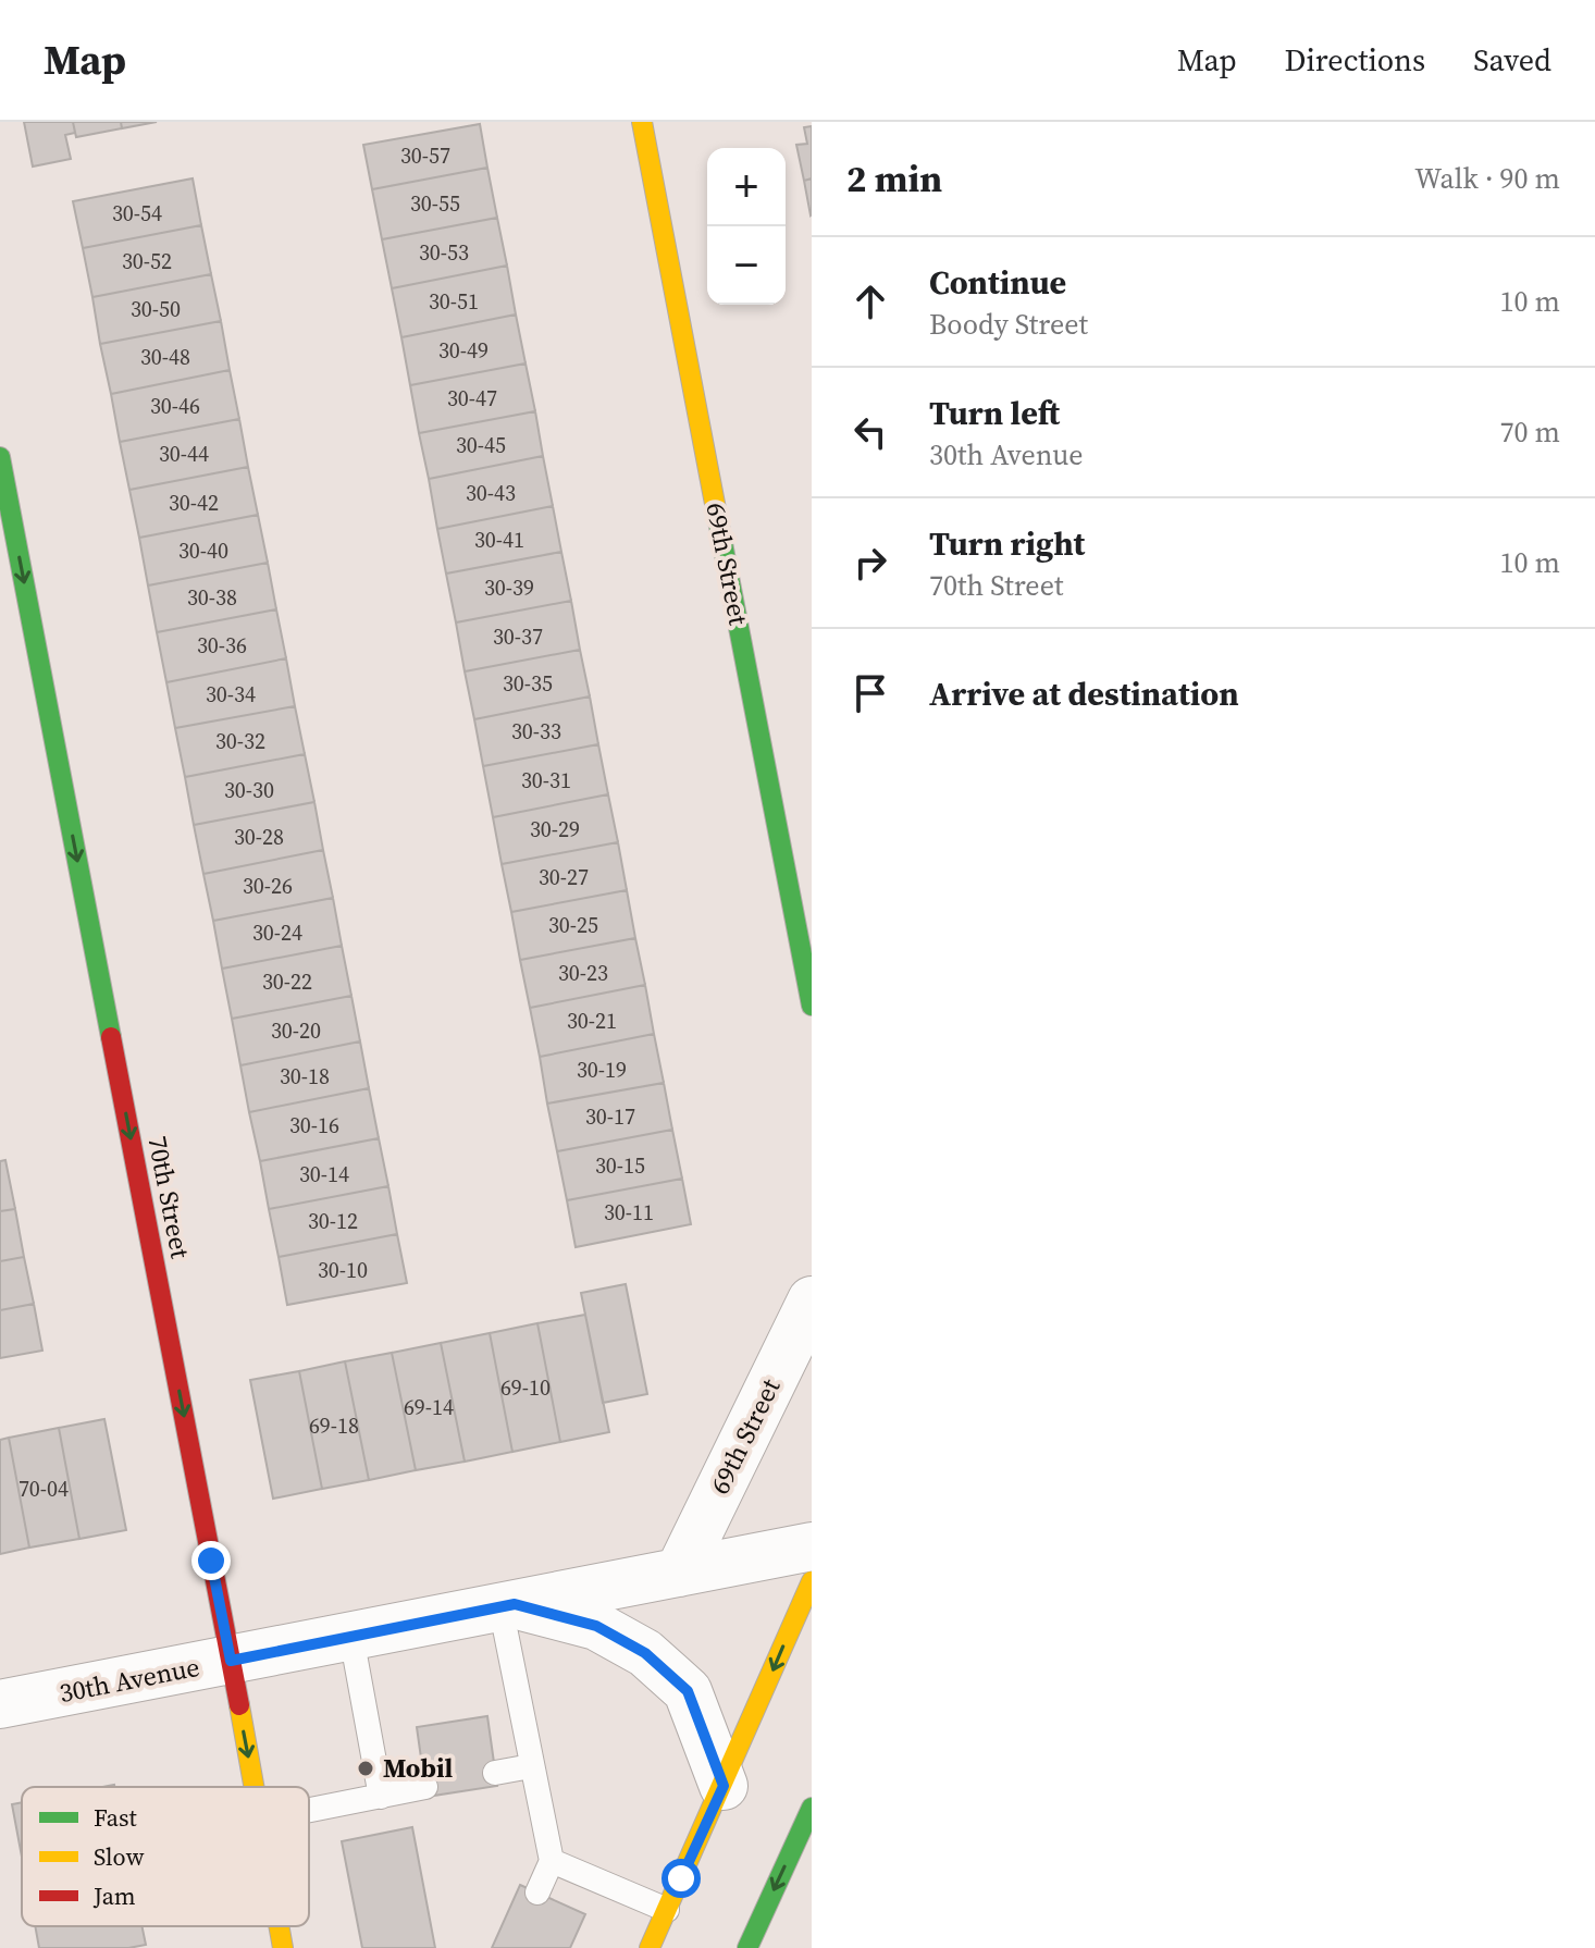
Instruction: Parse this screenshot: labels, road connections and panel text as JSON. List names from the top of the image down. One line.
{"streets":{"main road":["69th Street","70th Street"],"street":["30th Avenue"]},"crossings":[["69th Street","30th Avenue"],["70th Street","30th Avenue"]],"one_way":["70th Street"],"places":["Mobil"],"house_numbers":["30-57","30-55","30-54","30-53","30-52","30-51","30-50","30-49","30-48","30-47","30-46","30-45","30-44","30-43","30-42","30-41","30-40","30-39","30-38","30-37","30-36","30-35","30-34","30-33","30-32","30-31","30-30","30-29","30-28","30-27","30-26","30-25","30-24","30-23","30-22","30-21","30-20","30-19","30-18","30-17","30-16","30-15","30-14","30-11","30-12","30-10","69-10","69-14","69-18","70-04"],"legend":["Fast","Slow","Jam"],"page":{"header":"Map","nav":["Map","Directions","Saved"],"heading":["2 min","Walk · 90 m"],"map_buttons":["+","−"],"list":[["Continue","Boody Street","10 m"],["Turn left","30th Avenue","70 m"],["Turn right","70th Street","10 m"],"Arrive at destination"]}}
